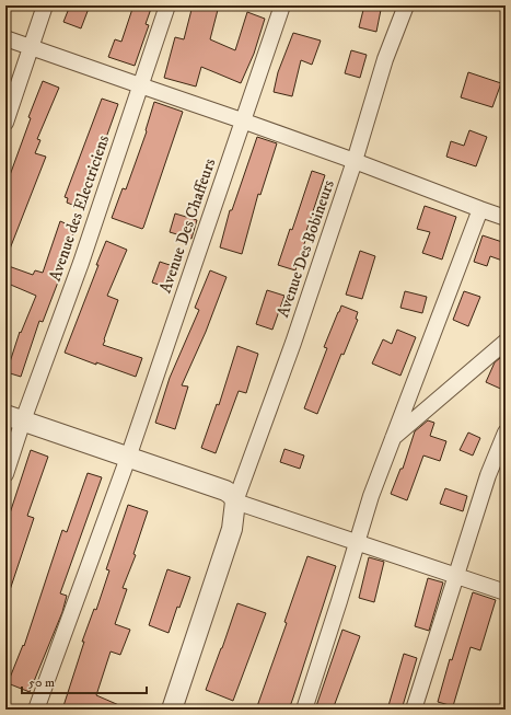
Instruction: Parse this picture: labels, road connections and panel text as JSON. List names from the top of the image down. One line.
{"streets":{"street":["Avenue des Electriciens","Avenue Des Chaffeurs","Avenue Des Bobineurs"]},"scale_bar":"50 m"}
